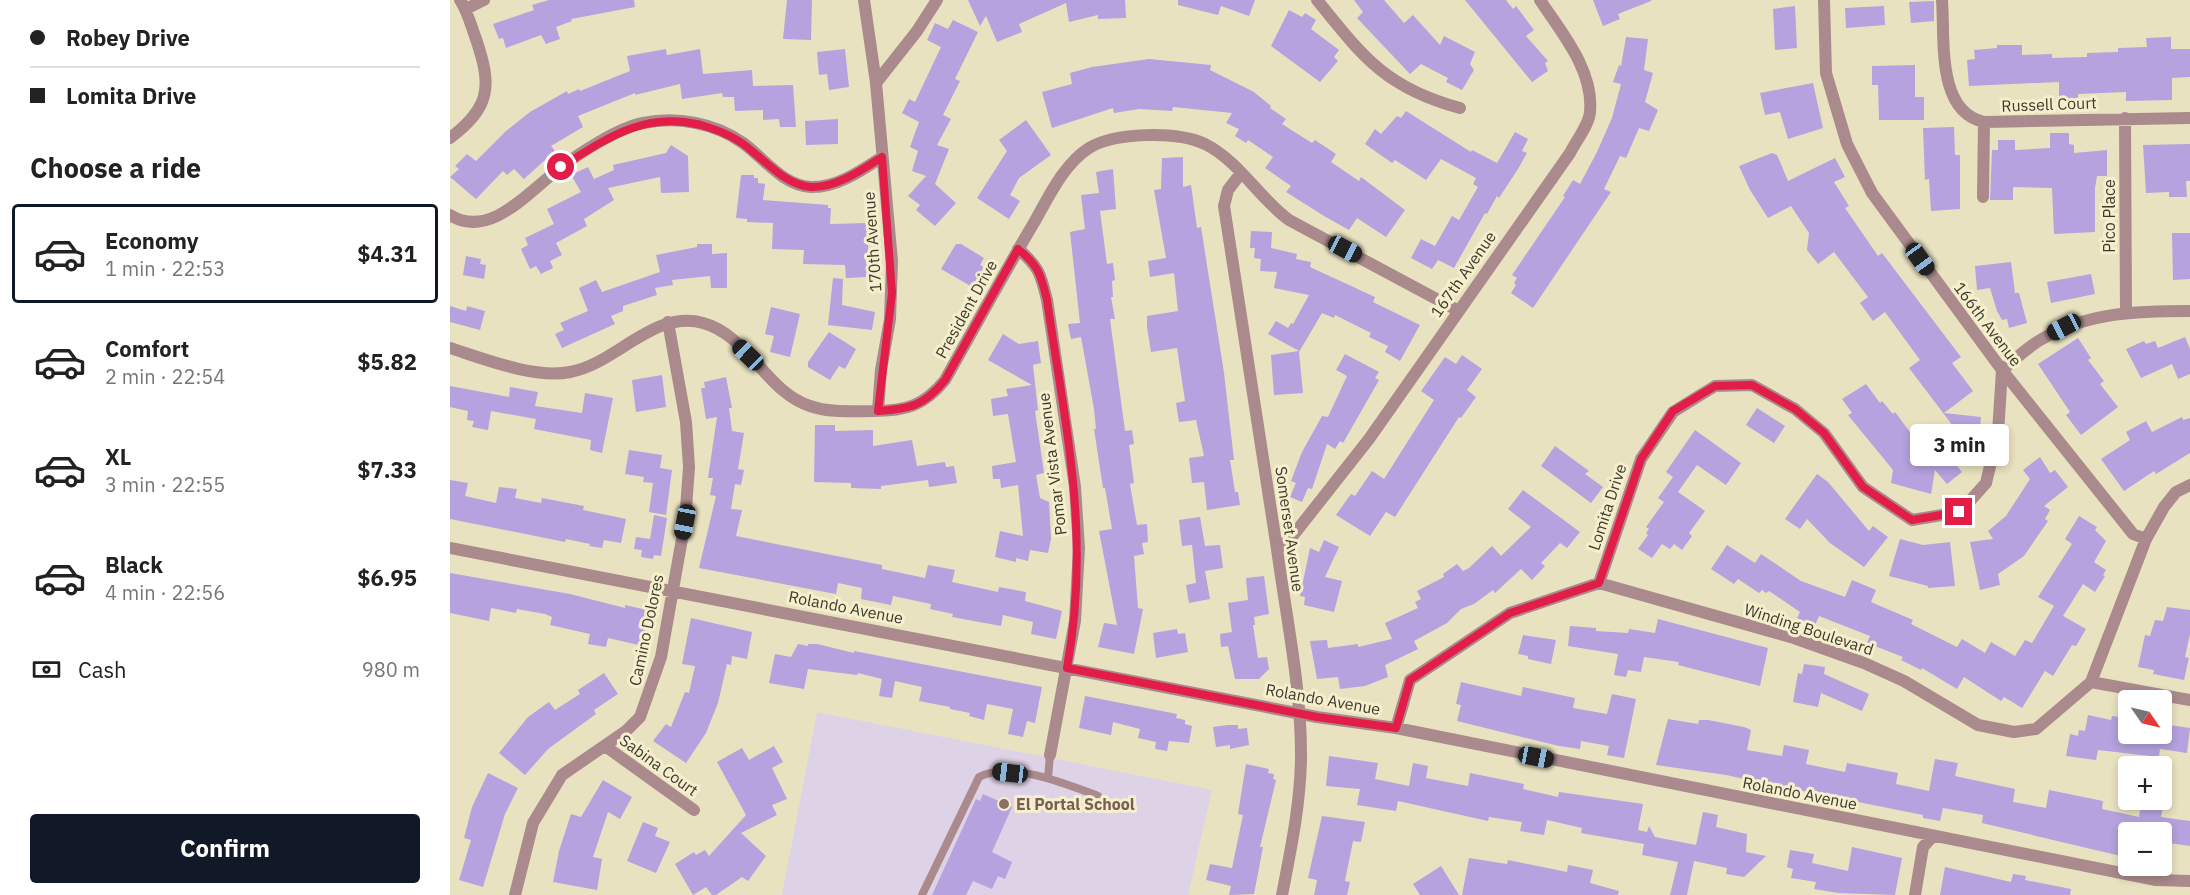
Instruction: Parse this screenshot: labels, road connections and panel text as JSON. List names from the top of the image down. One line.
{"streets":{"street":["Russell Court","Pico Place","170th Avenue","167th Avenue","President Drive","166th Avenue","Pomar Vista Avenue","Lomita Drive","Somerset Avenue","Rolando Avenue","Winding Boulevard","Camino Dolores","Sabina Court"]},"crossings":[["Russell Court","Pico Place"],["170th Avenue","President Drive"],["167th Avenue","President Drive"],["167th Avenue","Somerset Avenue"],["President Drive","Pomar Vista Avenue"],["President Drive","Somerset Avenue"],["President Drive","Camino Dolores"],["166th Avenue","Lomita Drive"],["166th Avenue","Winding Boulevard"],["Pomar Vista Avenue","Rolando Avenue"],["Lomita Drive","Winding Boulevard"],["Somerset Avenue","Rolando Avenue"],["Rolando Avenue","Camino Dolores"],["Camino Dolores","Sabina Court"]],"places":["El Portal School"],"north":"bottom right","page":{"banner":["Robey Drive","Lomita Drive"],"heading":"Choose a ride","list":[{"name":"Economy","note":"1 min · 22:53","value":"$4.31"},{"name":"Comfort","note":"2 min · 22:54","value":"$5.82"},{"name":"XL","note":"3 min · 22:55","value":"$7.33"},{"name":"Black","note":"4 min · 22:56","value":"$6.95"}],"bubble":"3 min","pay":["Cash","980 m"],"map_buttons":["+","−"],"buttons":"Confirm"}}
